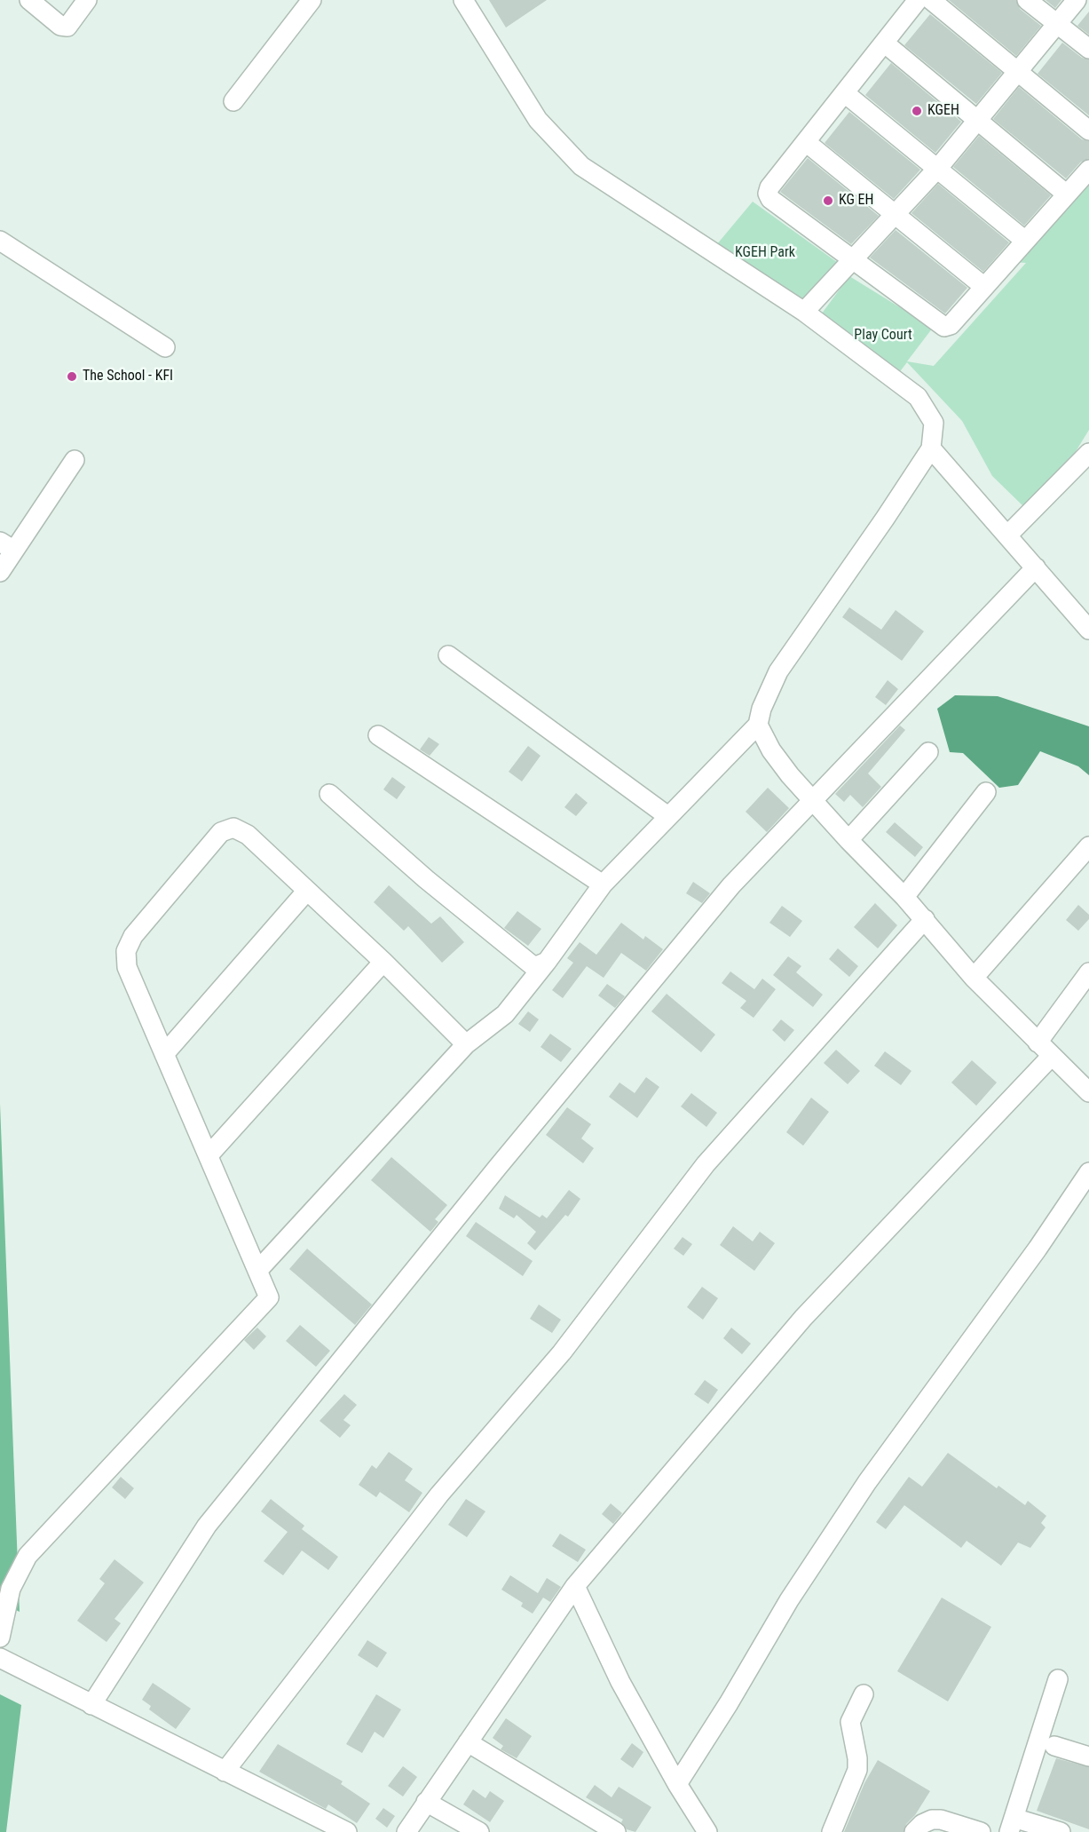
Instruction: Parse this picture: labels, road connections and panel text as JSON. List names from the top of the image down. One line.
{"parks":["KGEH Park","Play Court"],"places":["KGEH","KG EH","The School - KFI"]}
